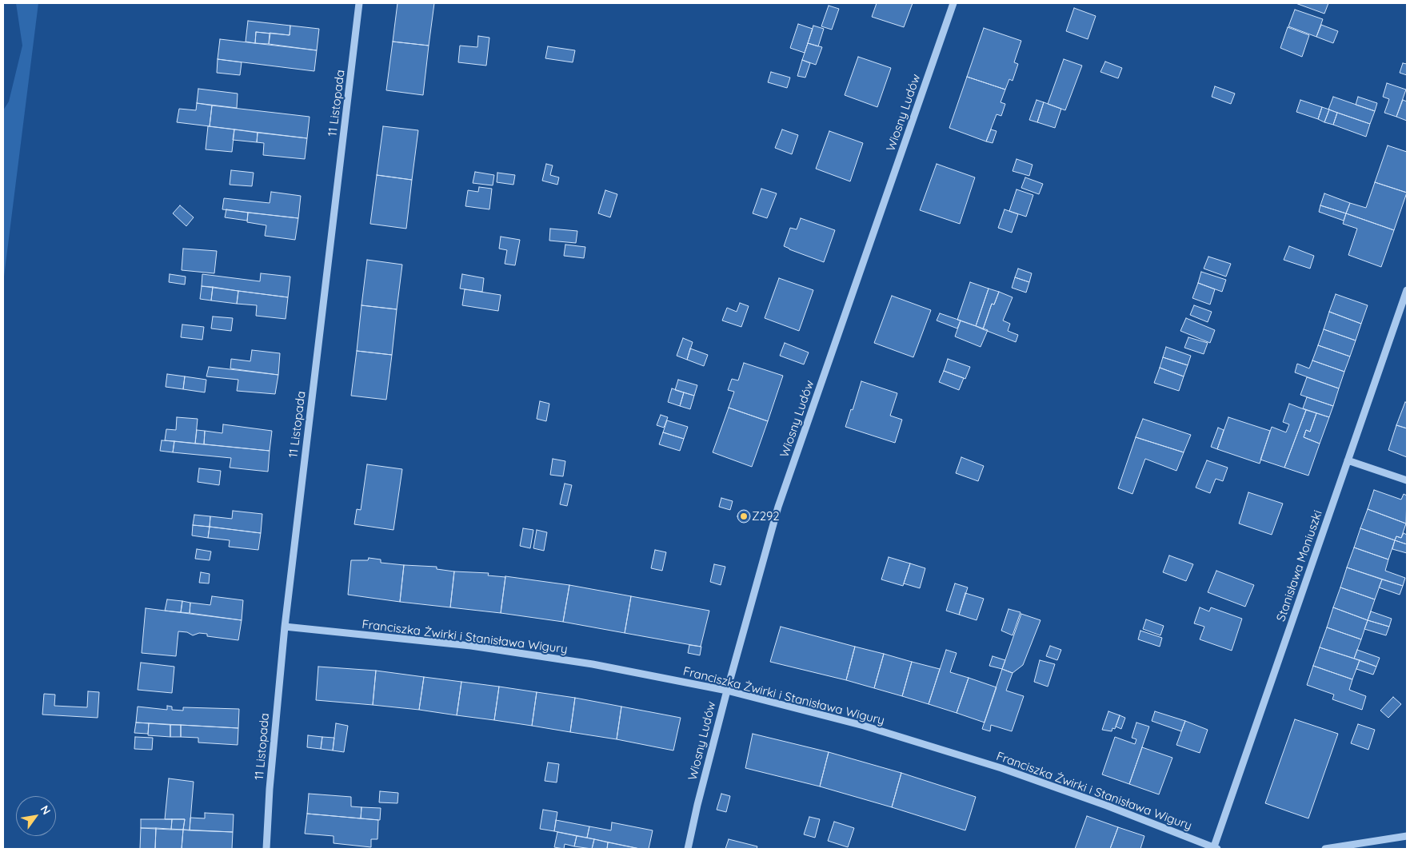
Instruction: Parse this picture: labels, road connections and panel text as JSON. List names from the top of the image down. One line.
{"streets":{"street":["11 Listopada","Wiosny Ludów","Stanisława Moniuszki","Franciszka Żwirki i Stanisława Wigury"]},"crossings":[["11 Listopada","Franciszka Żwirki i Stanisława Wigury"],["Wiosny Ludów","Franciszka Żwirki i Stanisława Wigury"],["Stanisława Moniuszki","Franciszka Żwirki i Stanisława Wigury"]],"places":["Z292"],"north":"top right"}
